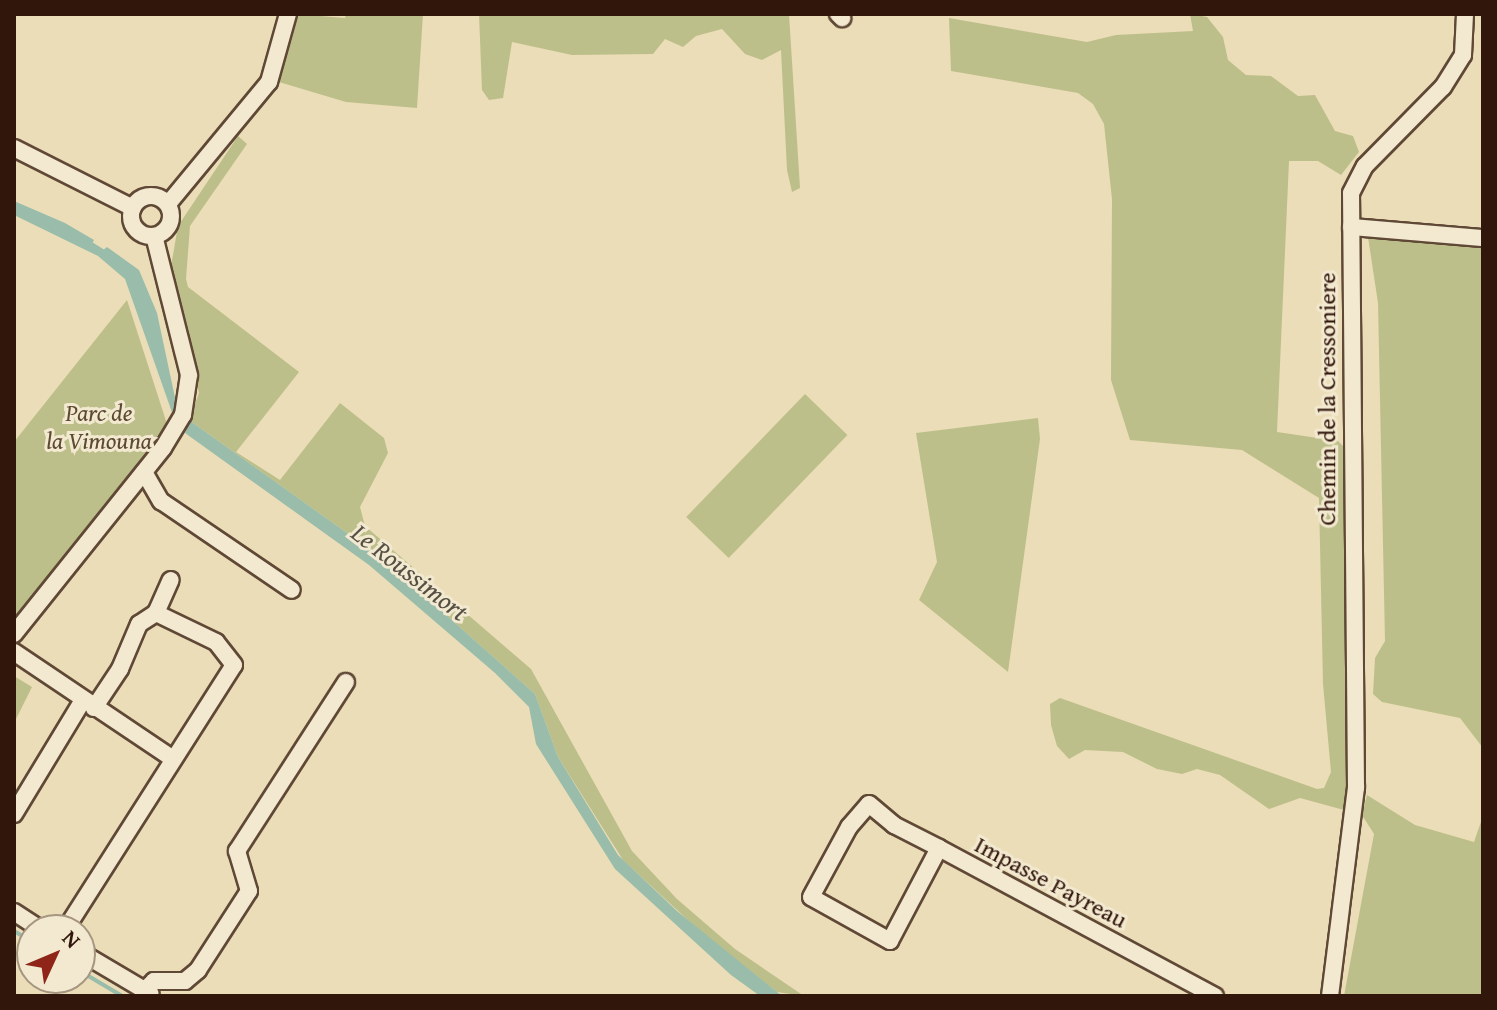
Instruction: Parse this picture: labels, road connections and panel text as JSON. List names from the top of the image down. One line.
{"streets":{"street":["Chemin de la Cressoniere","Impasse Payreau"]},"water":["Le Roussimort"],"parks":["Parc de la Vimouna"],"north":"top right"}
